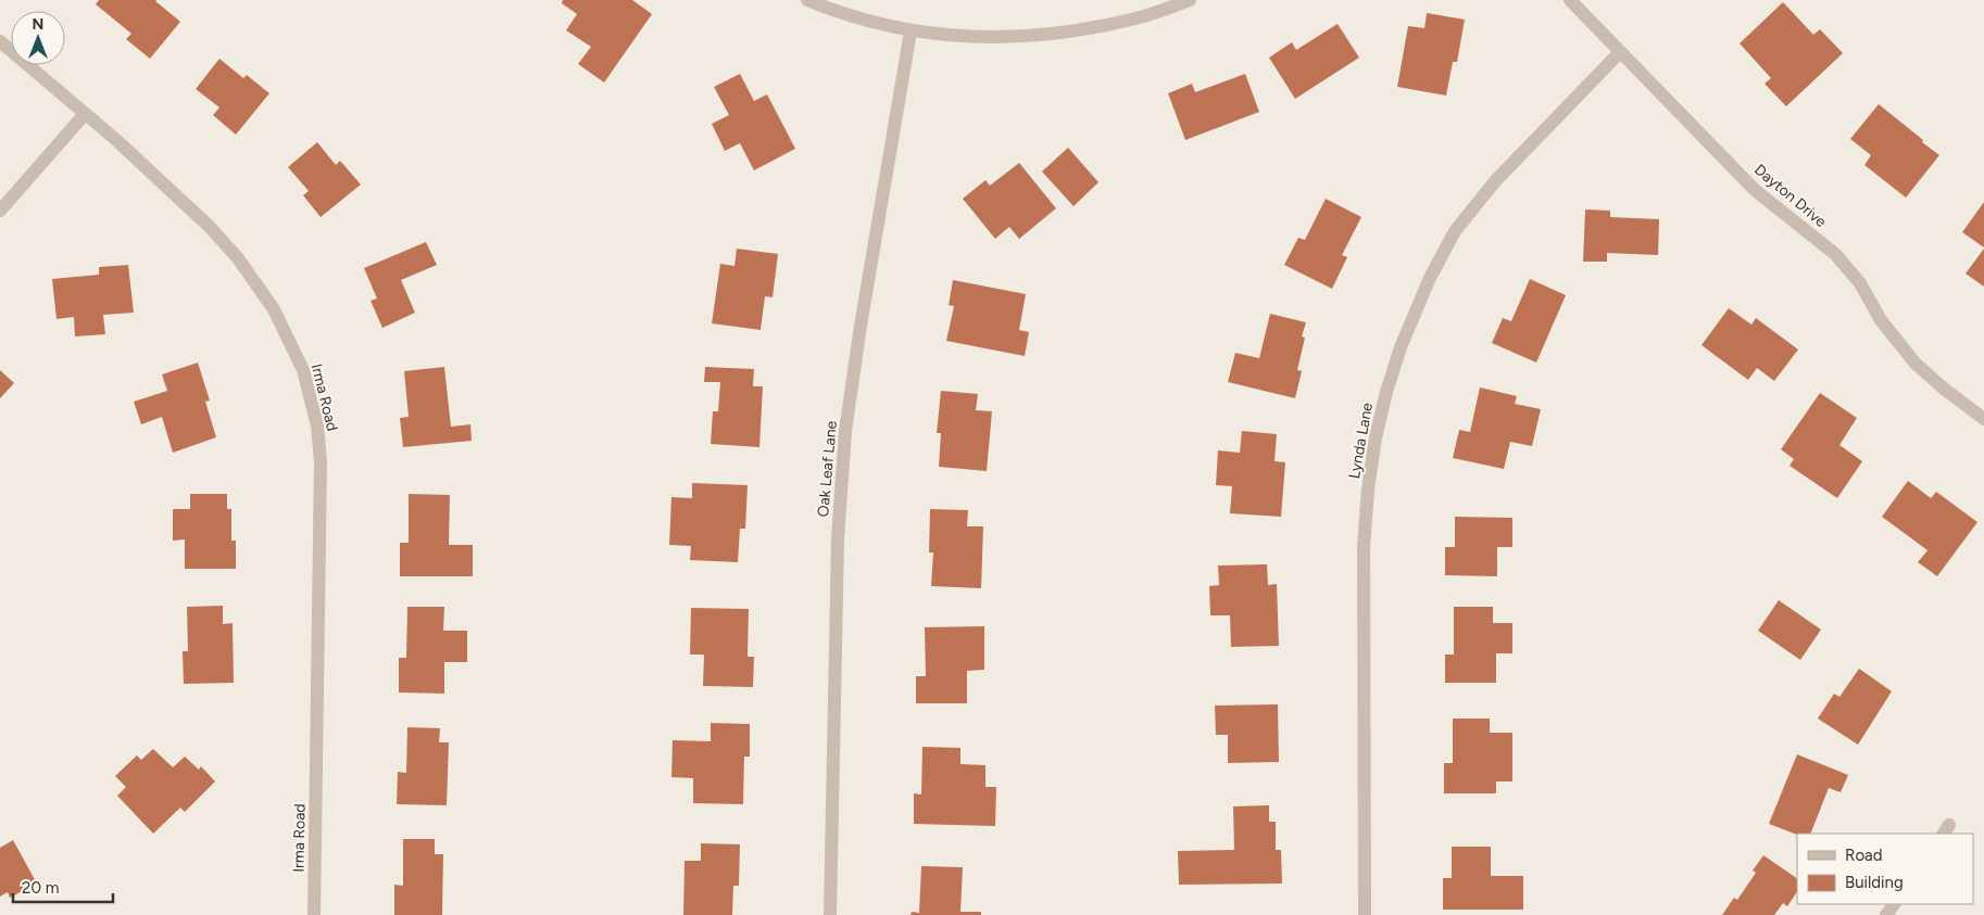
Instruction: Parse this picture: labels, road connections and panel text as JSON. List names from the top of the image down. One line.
{"streets":{"street":["Dayton Drive","Irma Road","Lynda Lane","Oak Leaf Lane"]},"crossings":[["Dayton Drive","Lynda Lane"]],"legend":["Road","Building"],"scale_bar":"20 m","north":"top"}
